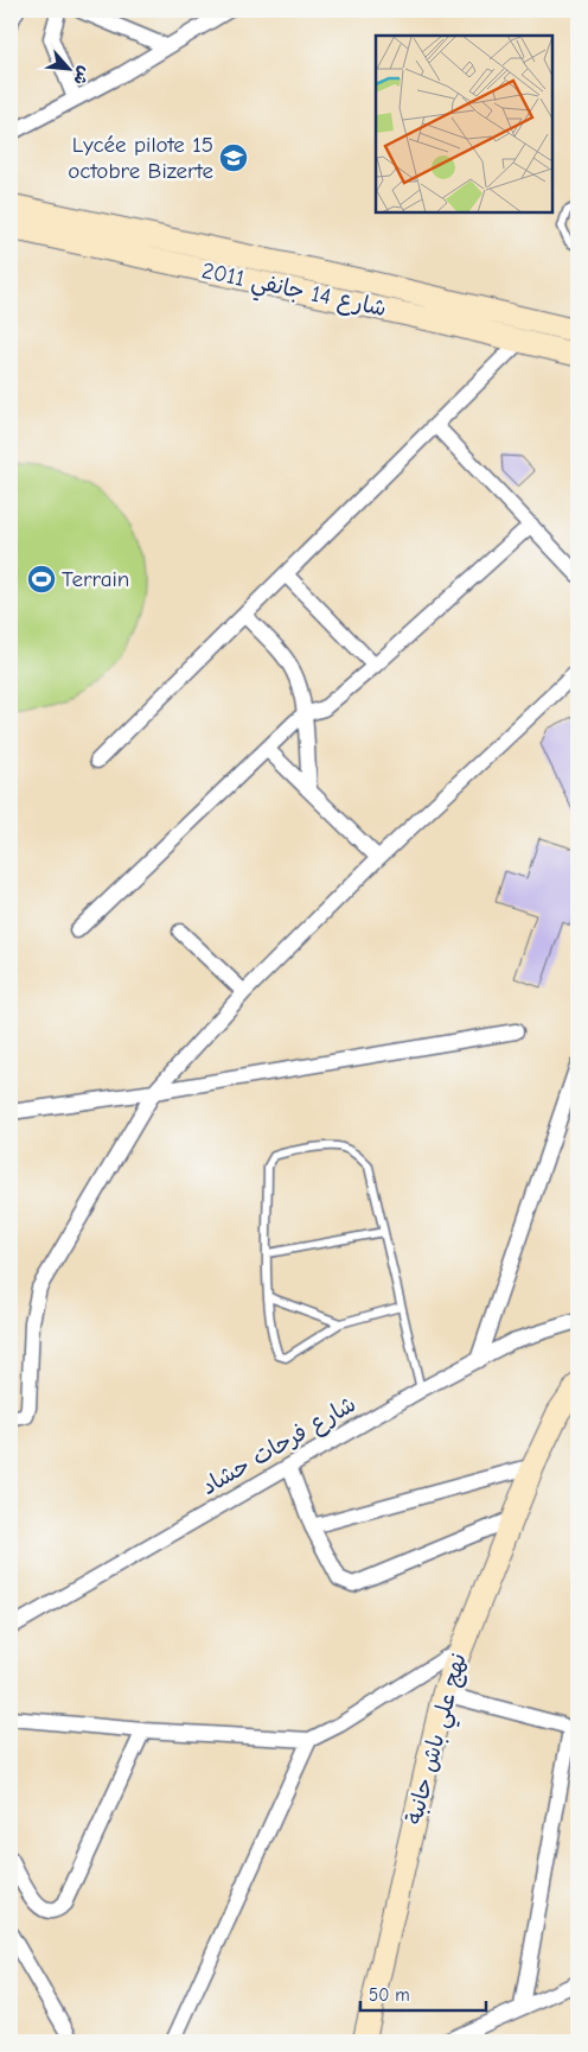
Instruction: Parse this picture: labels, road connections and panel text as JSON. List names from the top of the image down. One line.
{"streets":{"main road":["شارع 14 جانفي 2011","نهج علي باش حانبة"],"street":["شارع فرحات حشاد"]},"places":{"school or university":["Lycée pilote 15 octobre Bizerte"],"sports":["Terrain"]},"scale_bar":"50 m","north":"bottom right"}
